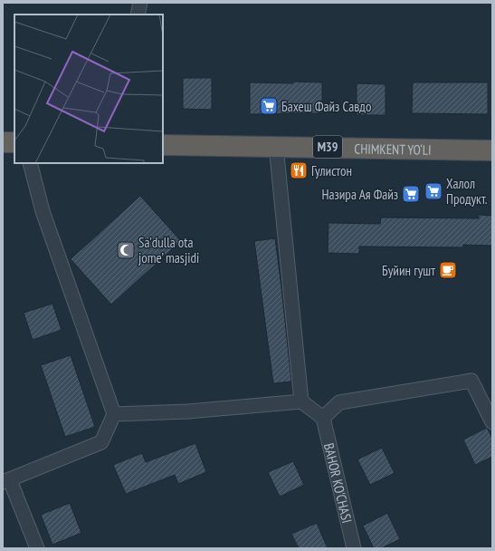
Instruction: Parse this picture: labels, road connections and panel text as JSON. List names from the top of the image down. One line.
{"streets":{"highway":["M39","CHIMKENT YO‘LI"],"street":["BAHOR KO'CHASI"]},"places":{"supermarket":["Бахеш Файз Савдо","Халол Продукт.","Назира Ая Файз"],"restaurant":["Гулистон"],"mosque":["Sa’dulla ota jome’ masjidi"],"cafe":["Буйин гушт"]}}
